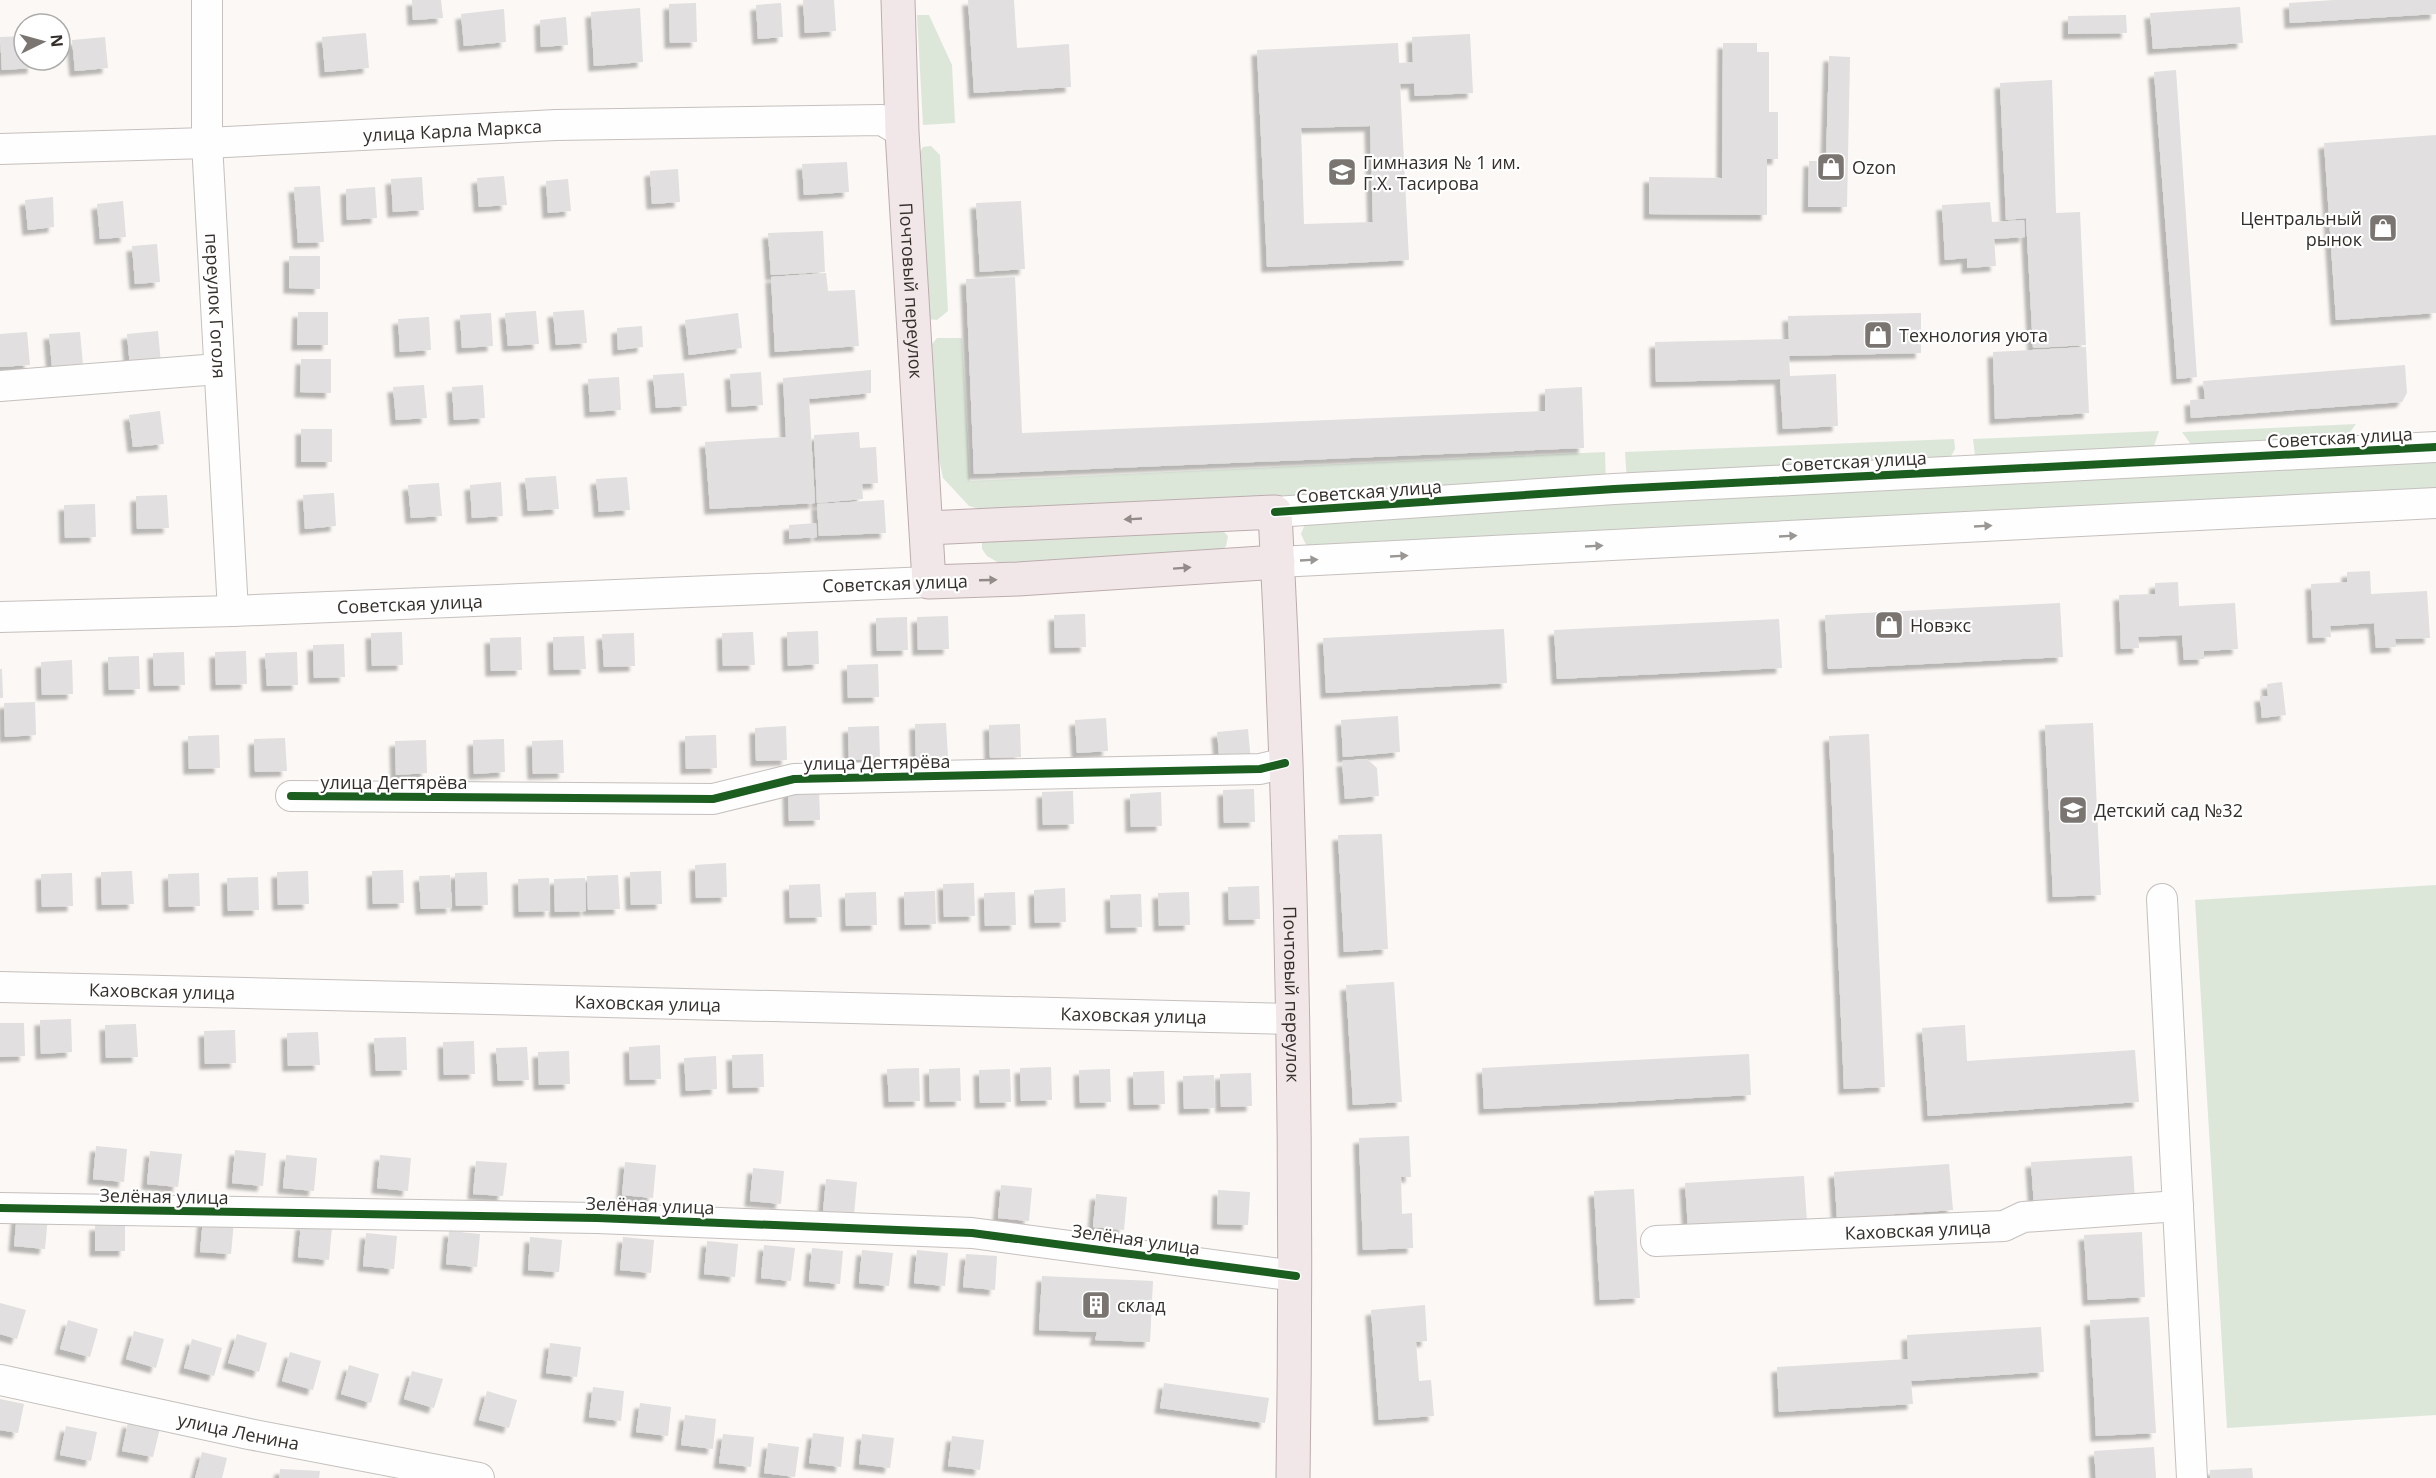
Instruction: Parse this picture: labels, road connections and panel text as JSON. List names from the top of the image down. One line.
{"streets":{"main road":["Почтовый переулок","Советская улица"],"street":["улица Карла Маркса","переулок Гоголя","улица Дегтярёва","Каховская улица","Зелёная улица","улица Ленина"]},"crossings":[["улица Карла Маркса","Почтовый переулок"],["улица Карла Маркса","переулок Гоголя"],["Почтовый переулок","Советская улица"],["Почтовый переулок","улица Дегтярёва"],["Почтовый переулок","Каховская улица"],["Почтовый переулок","Зелёная улица"],["переулок Гоголя","Советская улица"]],"places":{"shop":["Ozon","Центральный рынок","Технология уюта","Новэкс"],"school or university":["Гимназия № 1 им. Г.Х. Тасирова","Детский сад №32"],"building":["склад"]},"north":"right"}
